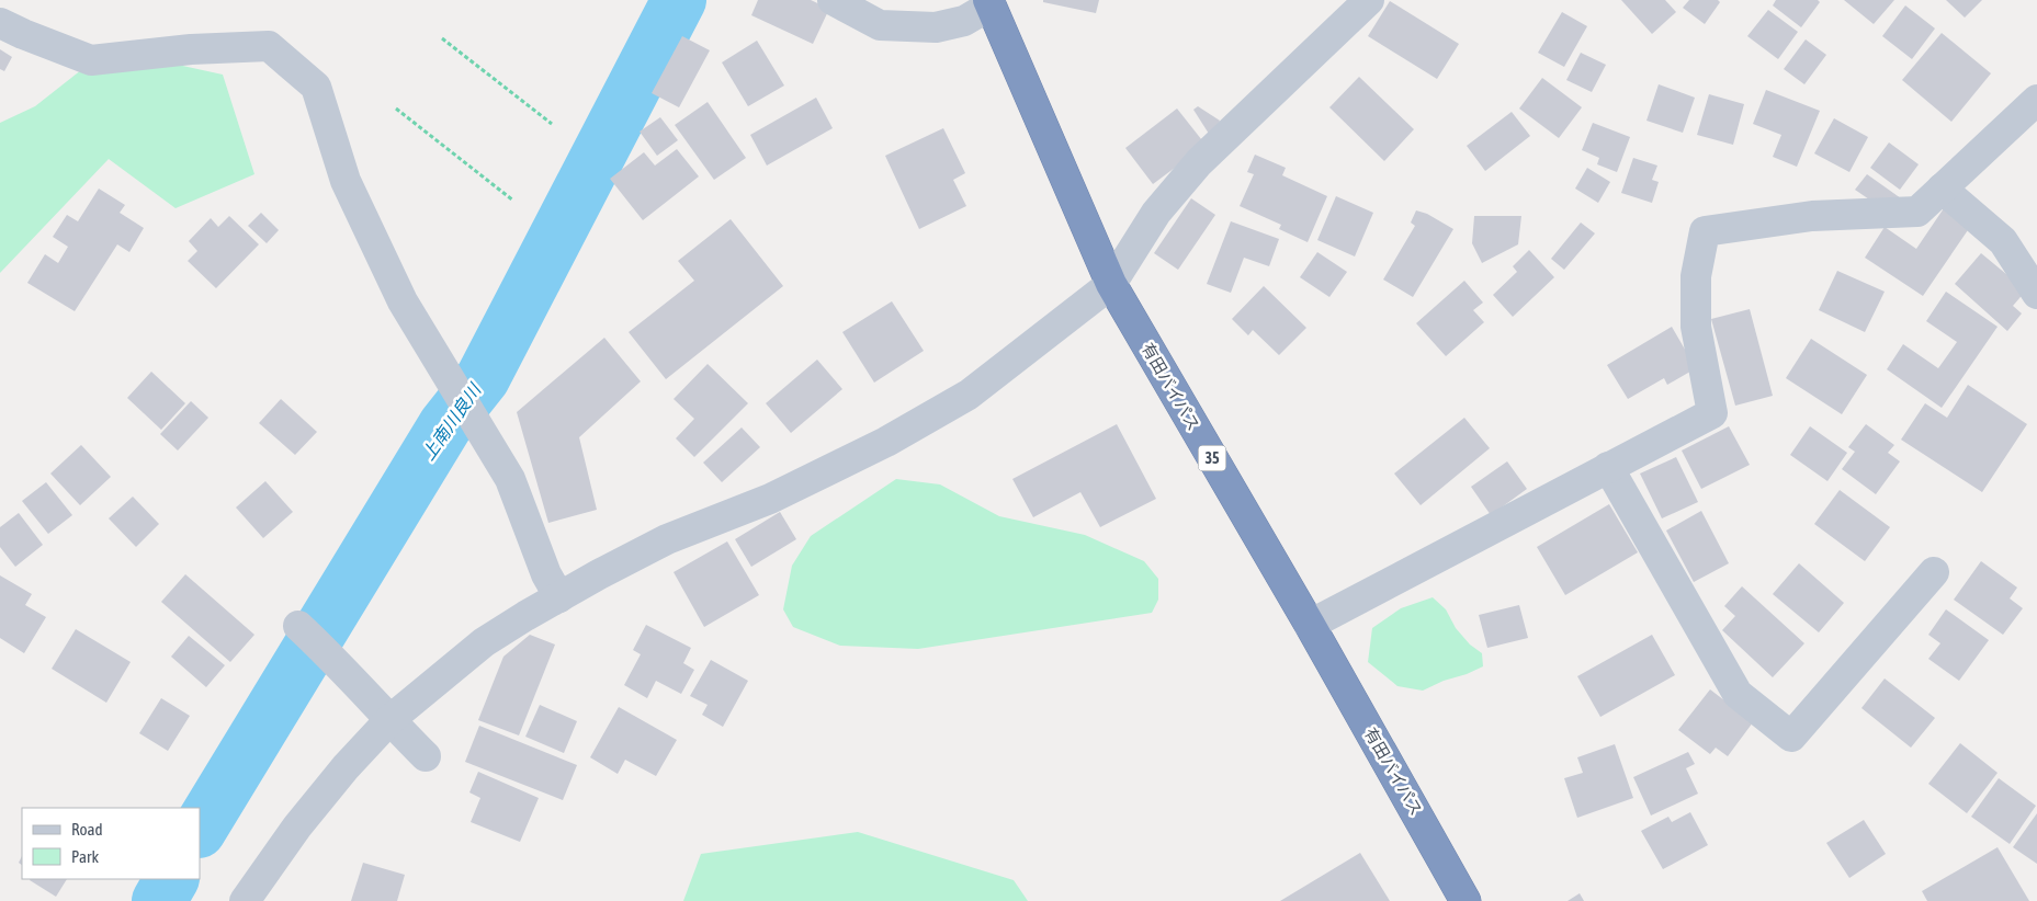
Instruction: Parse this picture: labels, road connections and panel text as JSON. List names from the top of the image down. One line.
{"streets":{"highway":["有田バイパス","35"]},"water":["上南川良川"],"legend":["Road","Park"]}
